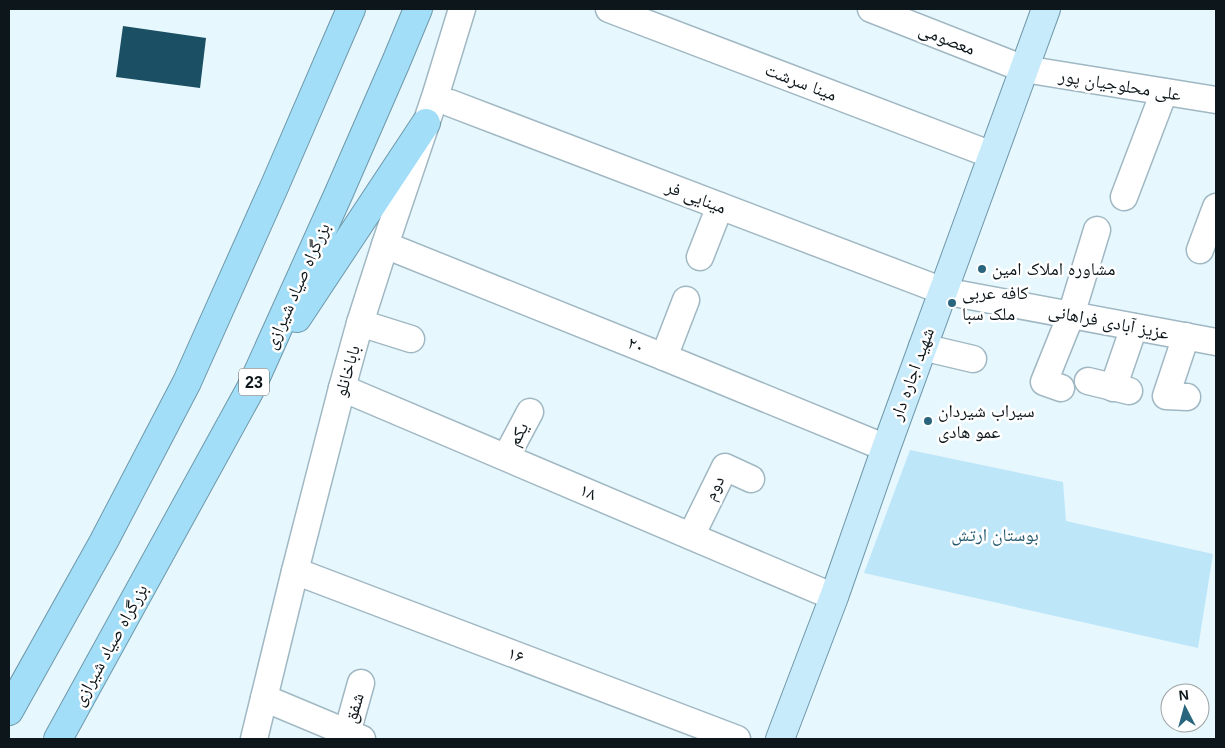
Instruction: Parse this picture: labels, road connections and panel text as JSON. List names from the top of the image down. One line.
{"streets":{"highway":["بزرگراه صیاد شیرازی","23"],"main road":["شهید اجاره دار"],"street":["معصومی","مینا سرشت","علی محلوجیان پور","مینایی فر","عزیز آبادی فراهانی","۲۰","باباخانلو","یکم","دوم","۱۸","۱۶","شفق"]},"crossings":[["معصومی","علی محلوجیان پور"],["معصومی","شهید اجاره دار"],["مینا سرشت","شهید اجاره دار"],["علی محلوجیان پور","شهید اجاره دار"],["مینایی فر","عزیز آبادی فراهانی"],["مینایی فر","شهید اجاره دار"],["عزیز آبادی فراهانی","شهید اجاره دار"],["۲۰","باباخانلو"],["۲۰","شهید اجاره دار"],["باباخانلو","۱۸"],["باباخانلو","۱۶"],["شهید اجاره دار","۱۸"],["یکم","۱۸"],["دوم","۱۸"]],"parks":["بوستان ارتش"],"places":["مشاوره املاک امین","کافه عربی ملک سبا","سیراب شیردان عمو هادی"],"north":"top"}
